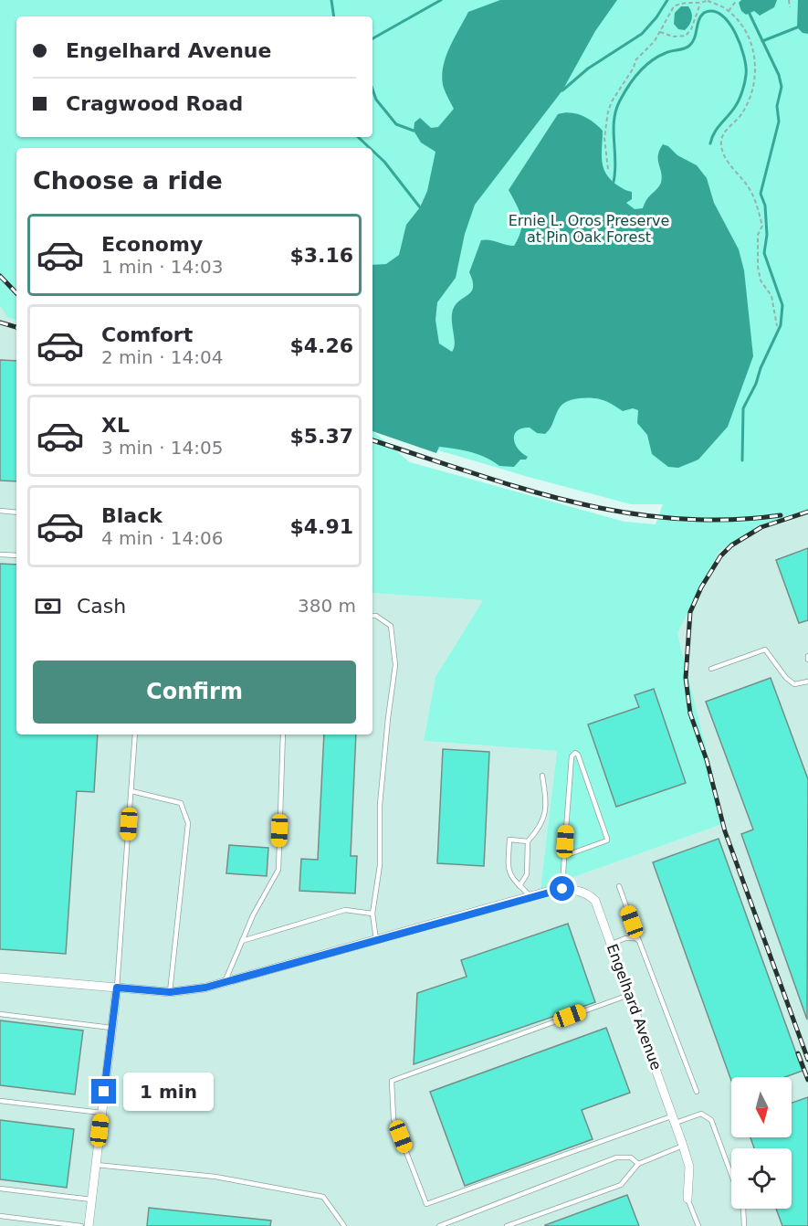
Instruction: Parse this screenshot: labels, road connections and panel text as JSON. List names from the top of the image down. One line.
{"streets":{"street":["Engelhard Avenue"]},"parks":["Ernie L. Oros Preserve at Pin Oak Forest"],"north":"bottom","page":{"banner":["Engelhard Avenue","Cragwood Road"],"heading":"Choose a ride","list":[{"name":"Economy","note":"1 min · 14:03","value":"$3.16"},{"name":"Comfort","note":"2 min · 14:04","value":"$4.26"},{"name":"XL","note":"3 min · 14:05","value":"$5.37"},{"name":"Black","note":"4 min · 14:06","value":"$4.91"}],"pay":["Cash","380 m"],"buttons":"Confirm","bubble":"1 min"}}
